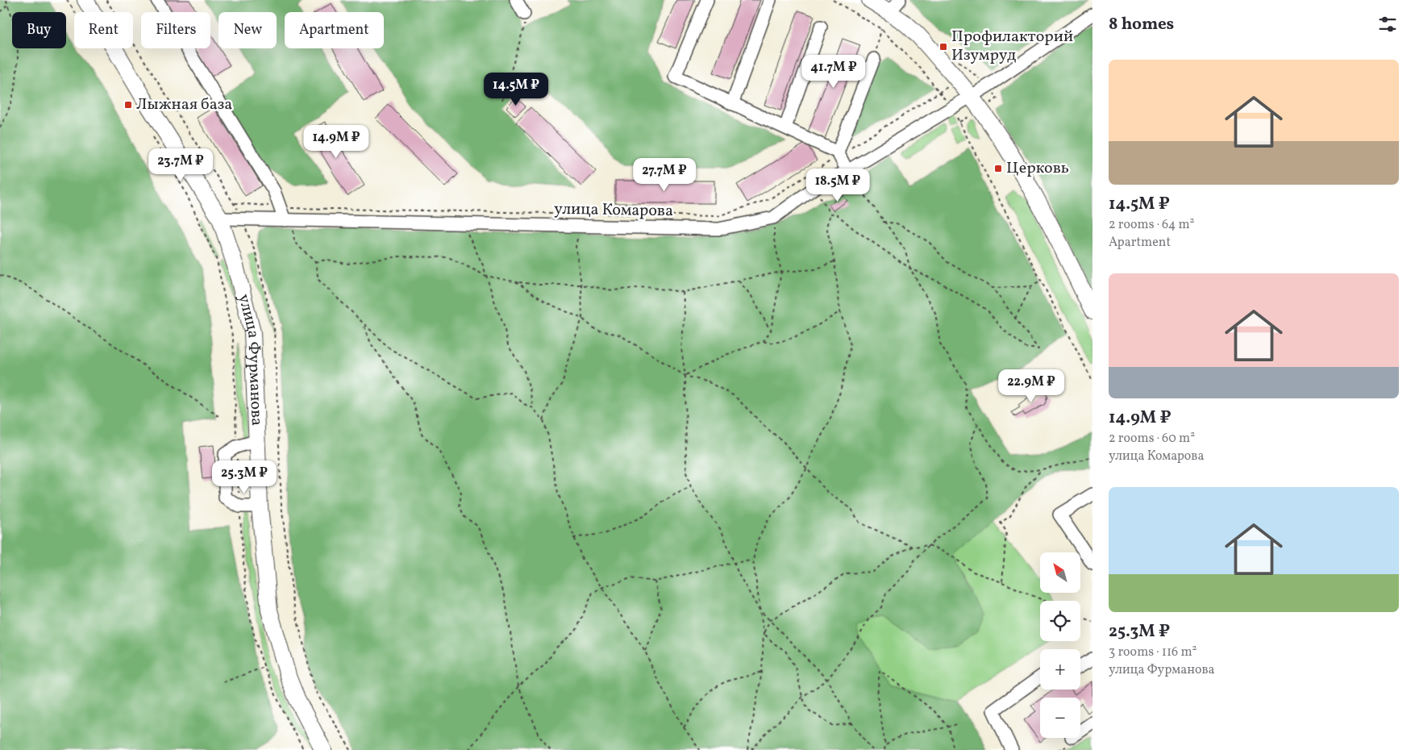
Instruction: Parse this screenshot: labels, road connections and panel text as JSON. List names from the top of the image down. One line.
{"streets":{"main road":["улица Фурманова"],"street":["улица Комарова"]},"crossings":[["улица Комарова","улица Фурманова"]],"places":{"transit":["Профилакторий Изумруд","Лыжная база","Церковь"]},"north":"top left","page":{"heading":"8 homes","chip":["Buy","Rent","Filters","New","Apartment"],"list":[{"name":"14.5M ₽","note":"2 rooms · 64 m² · Apartment"},{"name":"14.9M ₽","note":"2 rooms · 60 m² · улица Комарова"},{"name":"25.3M ₽","note":"3 rooms · 116 m² · улица Фурманова"}],"price":["41.7M ₽","14.5M ₽","14.9M ₽","23.7M ₽","27.7M ₽","18.5M ₽","22.9M ₽","25.3M ₽"],"map_buttons":["+","−"]}}
